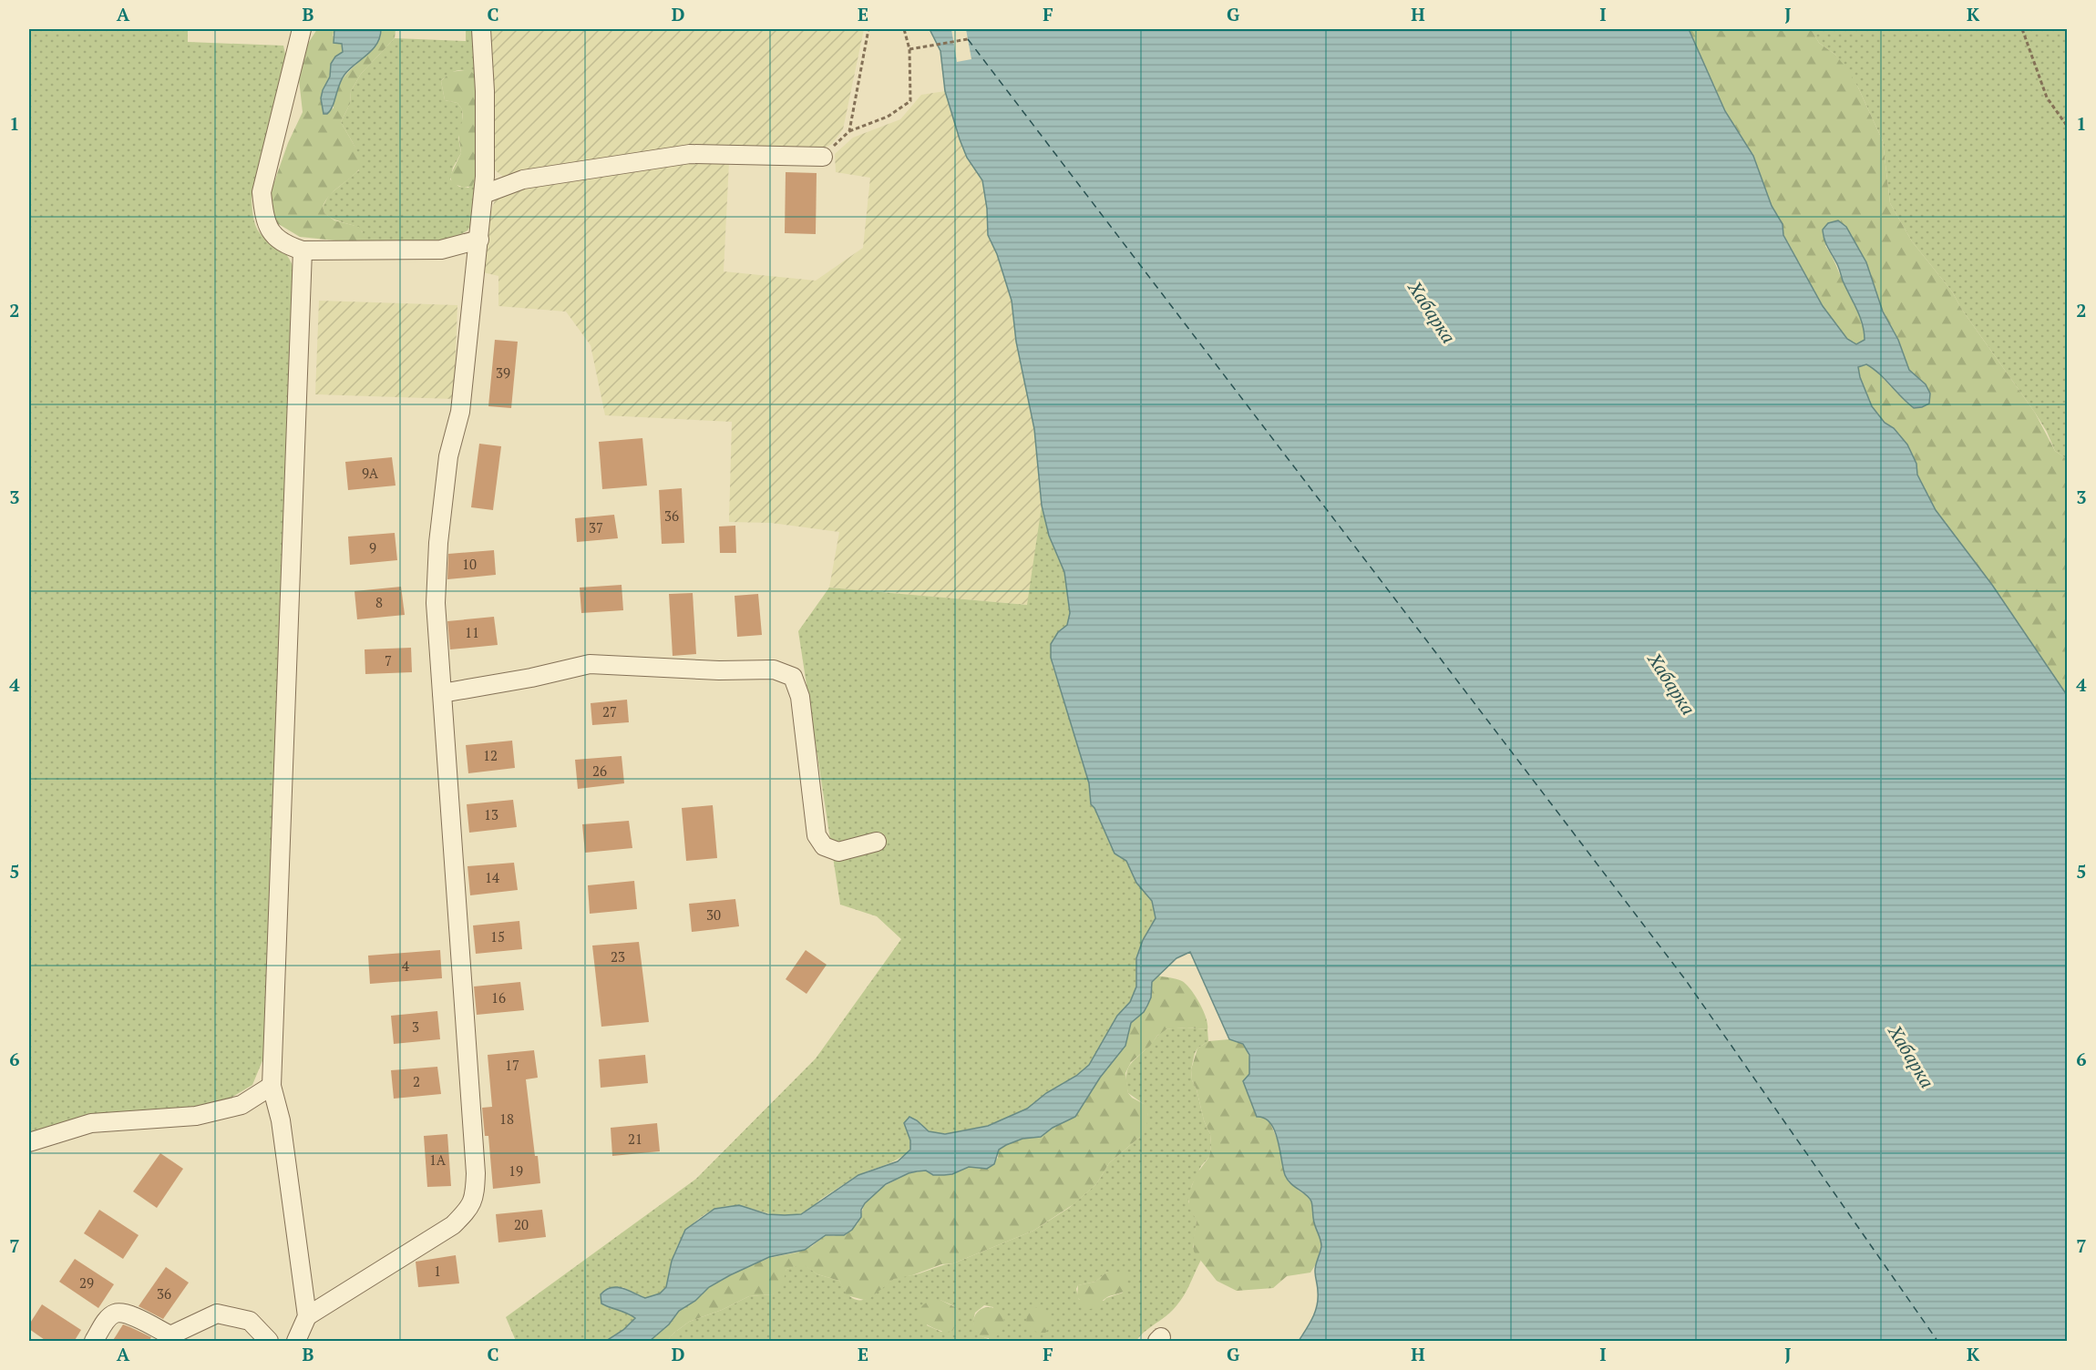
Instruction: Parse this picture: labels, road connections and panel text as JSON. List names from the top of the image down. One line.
{"water":["Хабарка"],"house_numbers":["39","9А","36","37","9","10","8","11","7","27","12","26","13","14","30","15","23","4","16","3","17","2","18","21","1А","19","20","1","29","36"],"grid":{"columns":["A","B","C","D","E","F","G","H","I","J","K"],"rows":["1","2","3","4","5","6","7"]}}
